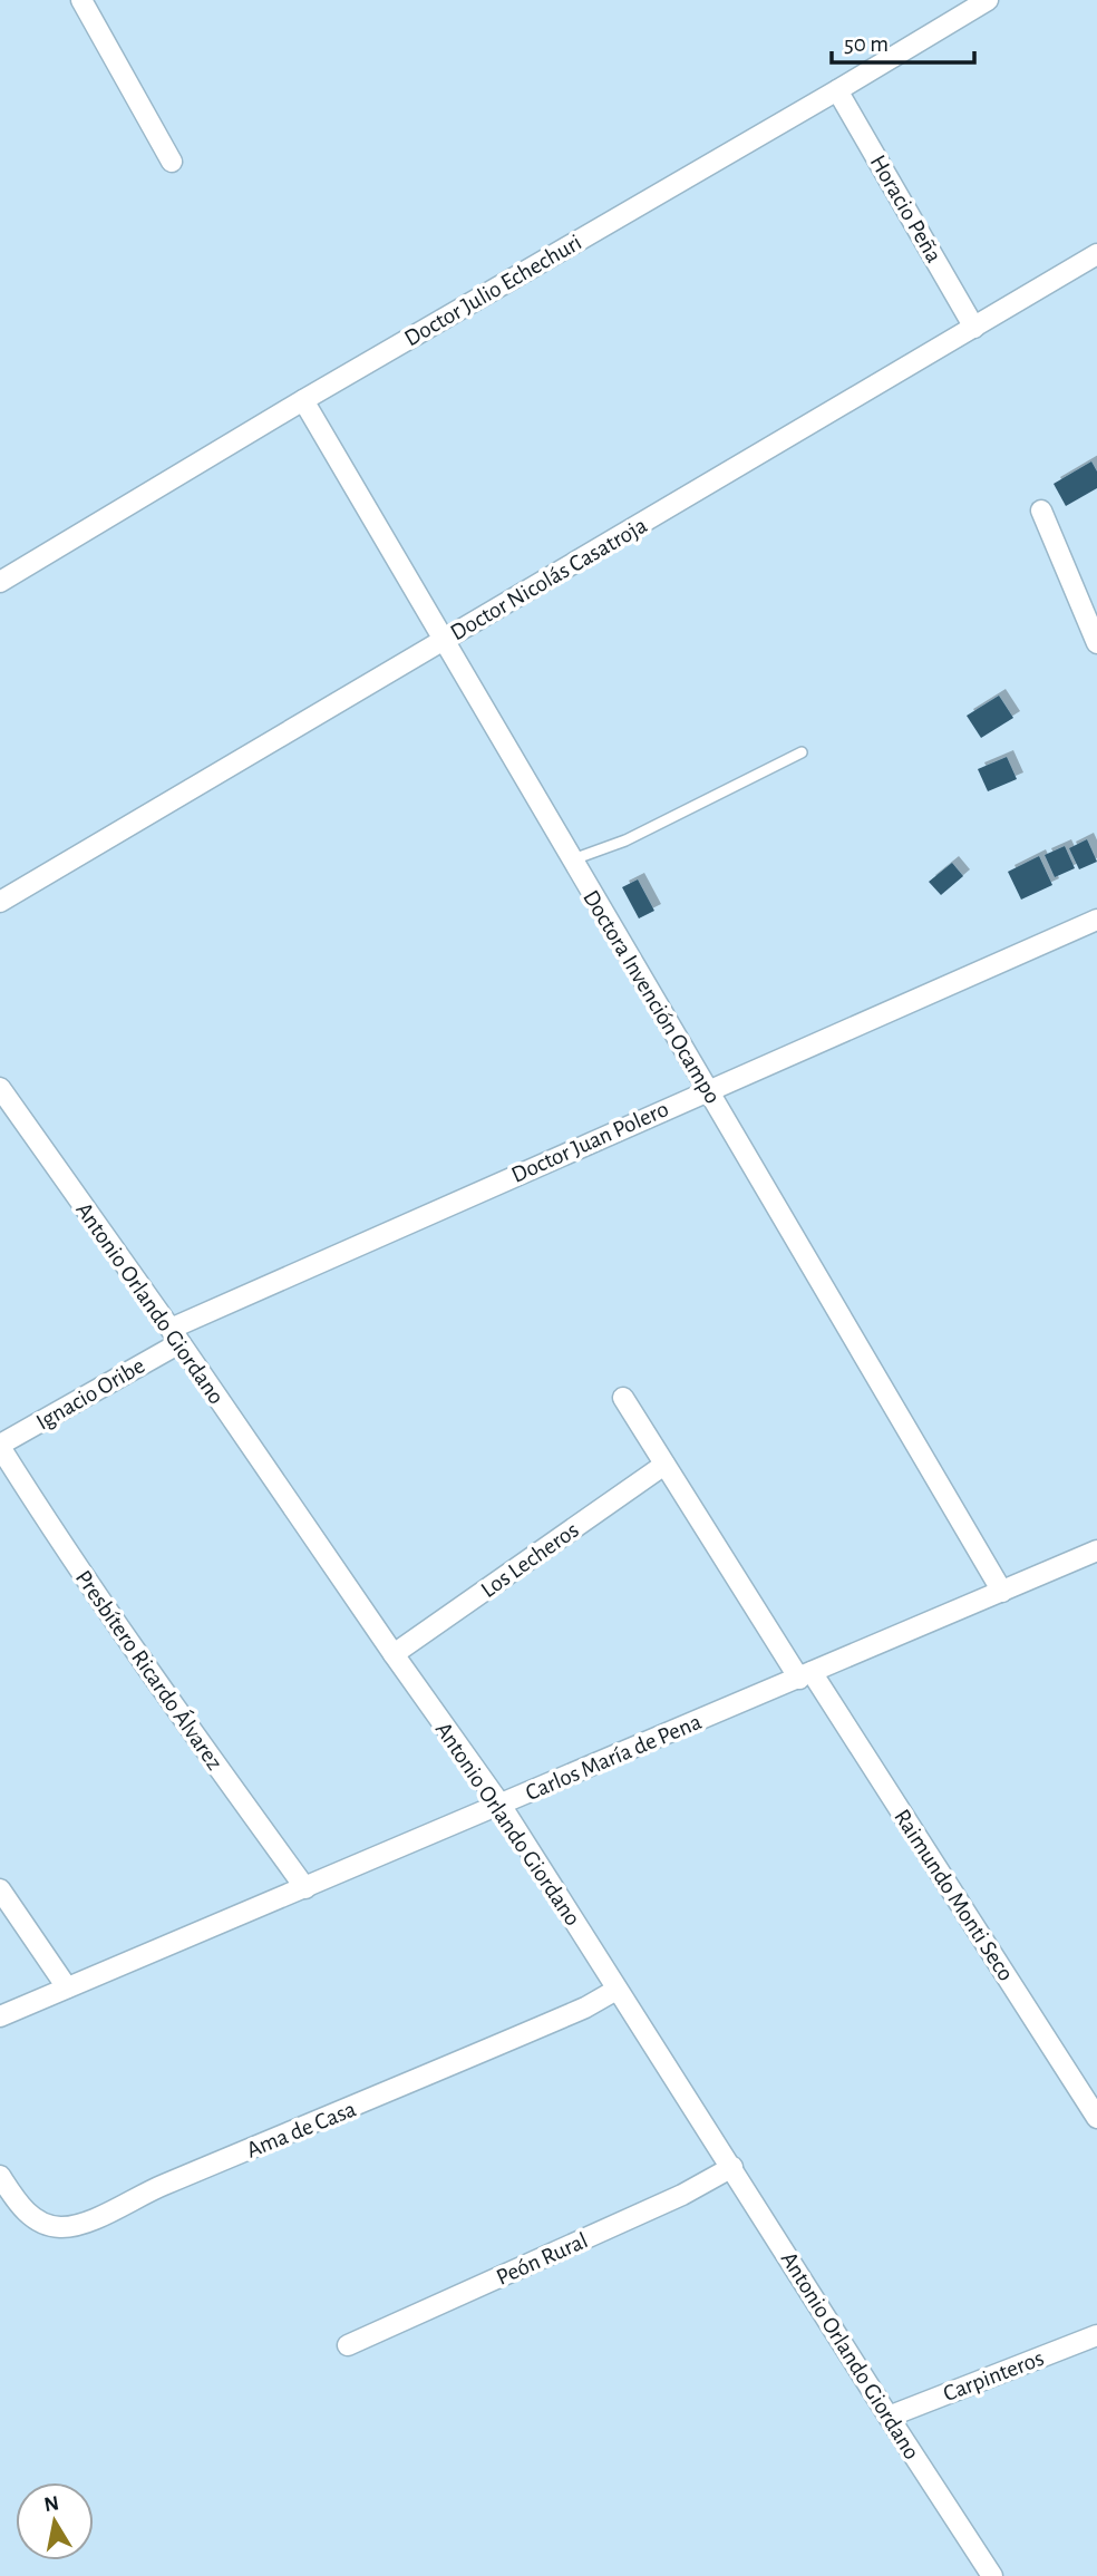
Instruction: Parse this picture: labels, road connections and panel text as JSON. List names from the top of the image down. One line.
{"streets":{"street":["Horacio Peña","Doctor Julio Echechuri","Doctor Nicolás Casatroja","Doctora Invención Ocampo","Doctor Juan Polero","Antonio Orlando Giordano","Ignacio Oribe","Los Lecheros","Presbítero Ricardo Álvarez","Carlos María de Pena","Raimundo Monti Seco","Ama de Casa","Peón Rural","Carpinteros"]},"crossings":[["Horacio Peña","Doctor Julio Echechuri"],["Horacio Peña","Doctor Nicolás Casatroja"],["Doctor Julio Echechuri","Doctora Invención Ocampo"],["Doctor Nicolás Casatroja","Doctora Invención Ocampo"],["Doctora Invención Ocampo","Doctor Juan Polero"],["Doctora Invención Ocampo","Carlos María de Pena"],["Doctor Juan Polero","Antonio Orlando Giordano"],["Doctor Juan Polero","Ignacio Oribe"],["Antonio Orlando Giordano","Ignacio Oribe"],["Antonio Orlando Giordano","Los Lecheros"],["Antonio Orlando Giordano","Carlos María de Pena"],["Antonio Orlando Giordano","Ama de Casa"],["Antonio Orlando Giordano","Peón Rural"],["Antonio Orlando Giordano","Carpinteros"],["Ignacio Oribe","Presbítero Ricardo Álvarez"],["Los Lecheros","Raimundo Monti Seco"],["Presbítero Ricardo Álvarez","Carlos María de Pena"],["Carlos María de Pena","Raimundo Monti Seco"]],"scale_bar":"50 m","north":"top"}
